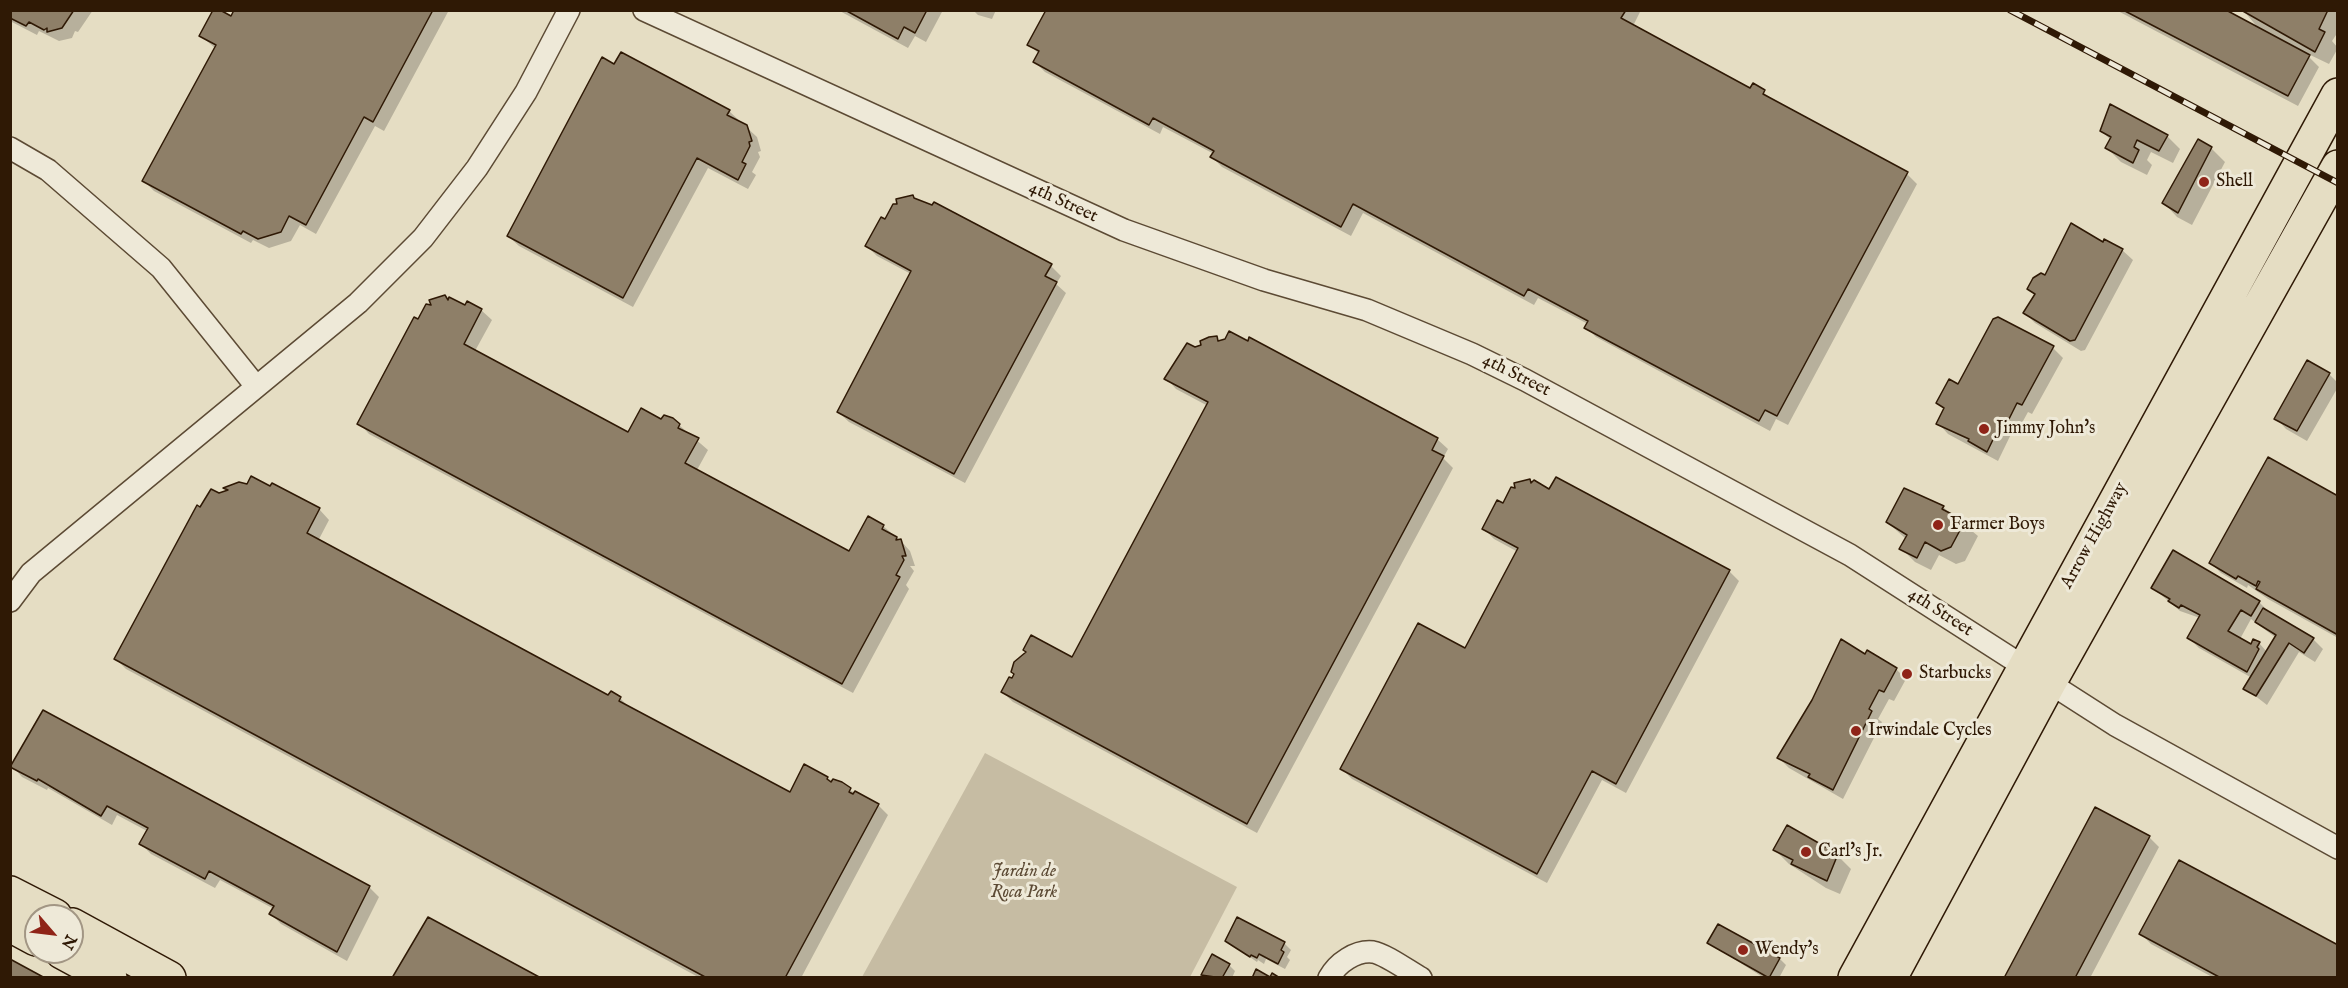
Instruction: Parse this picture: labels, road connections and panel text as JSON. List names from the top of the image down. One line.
{"streets":{"main road":["Arrow Highway"],"street":["4th Street"]},"crossings":[["4th Street","Arrow Highway"]],"parks":["Jardin de Roca Park"],"places":["Shell","Jimmy John's","Farmer Boys","Starbucks","Irwindale Cycles","Carl's Jr.","Wendy's"],"north":"bottom right"}
